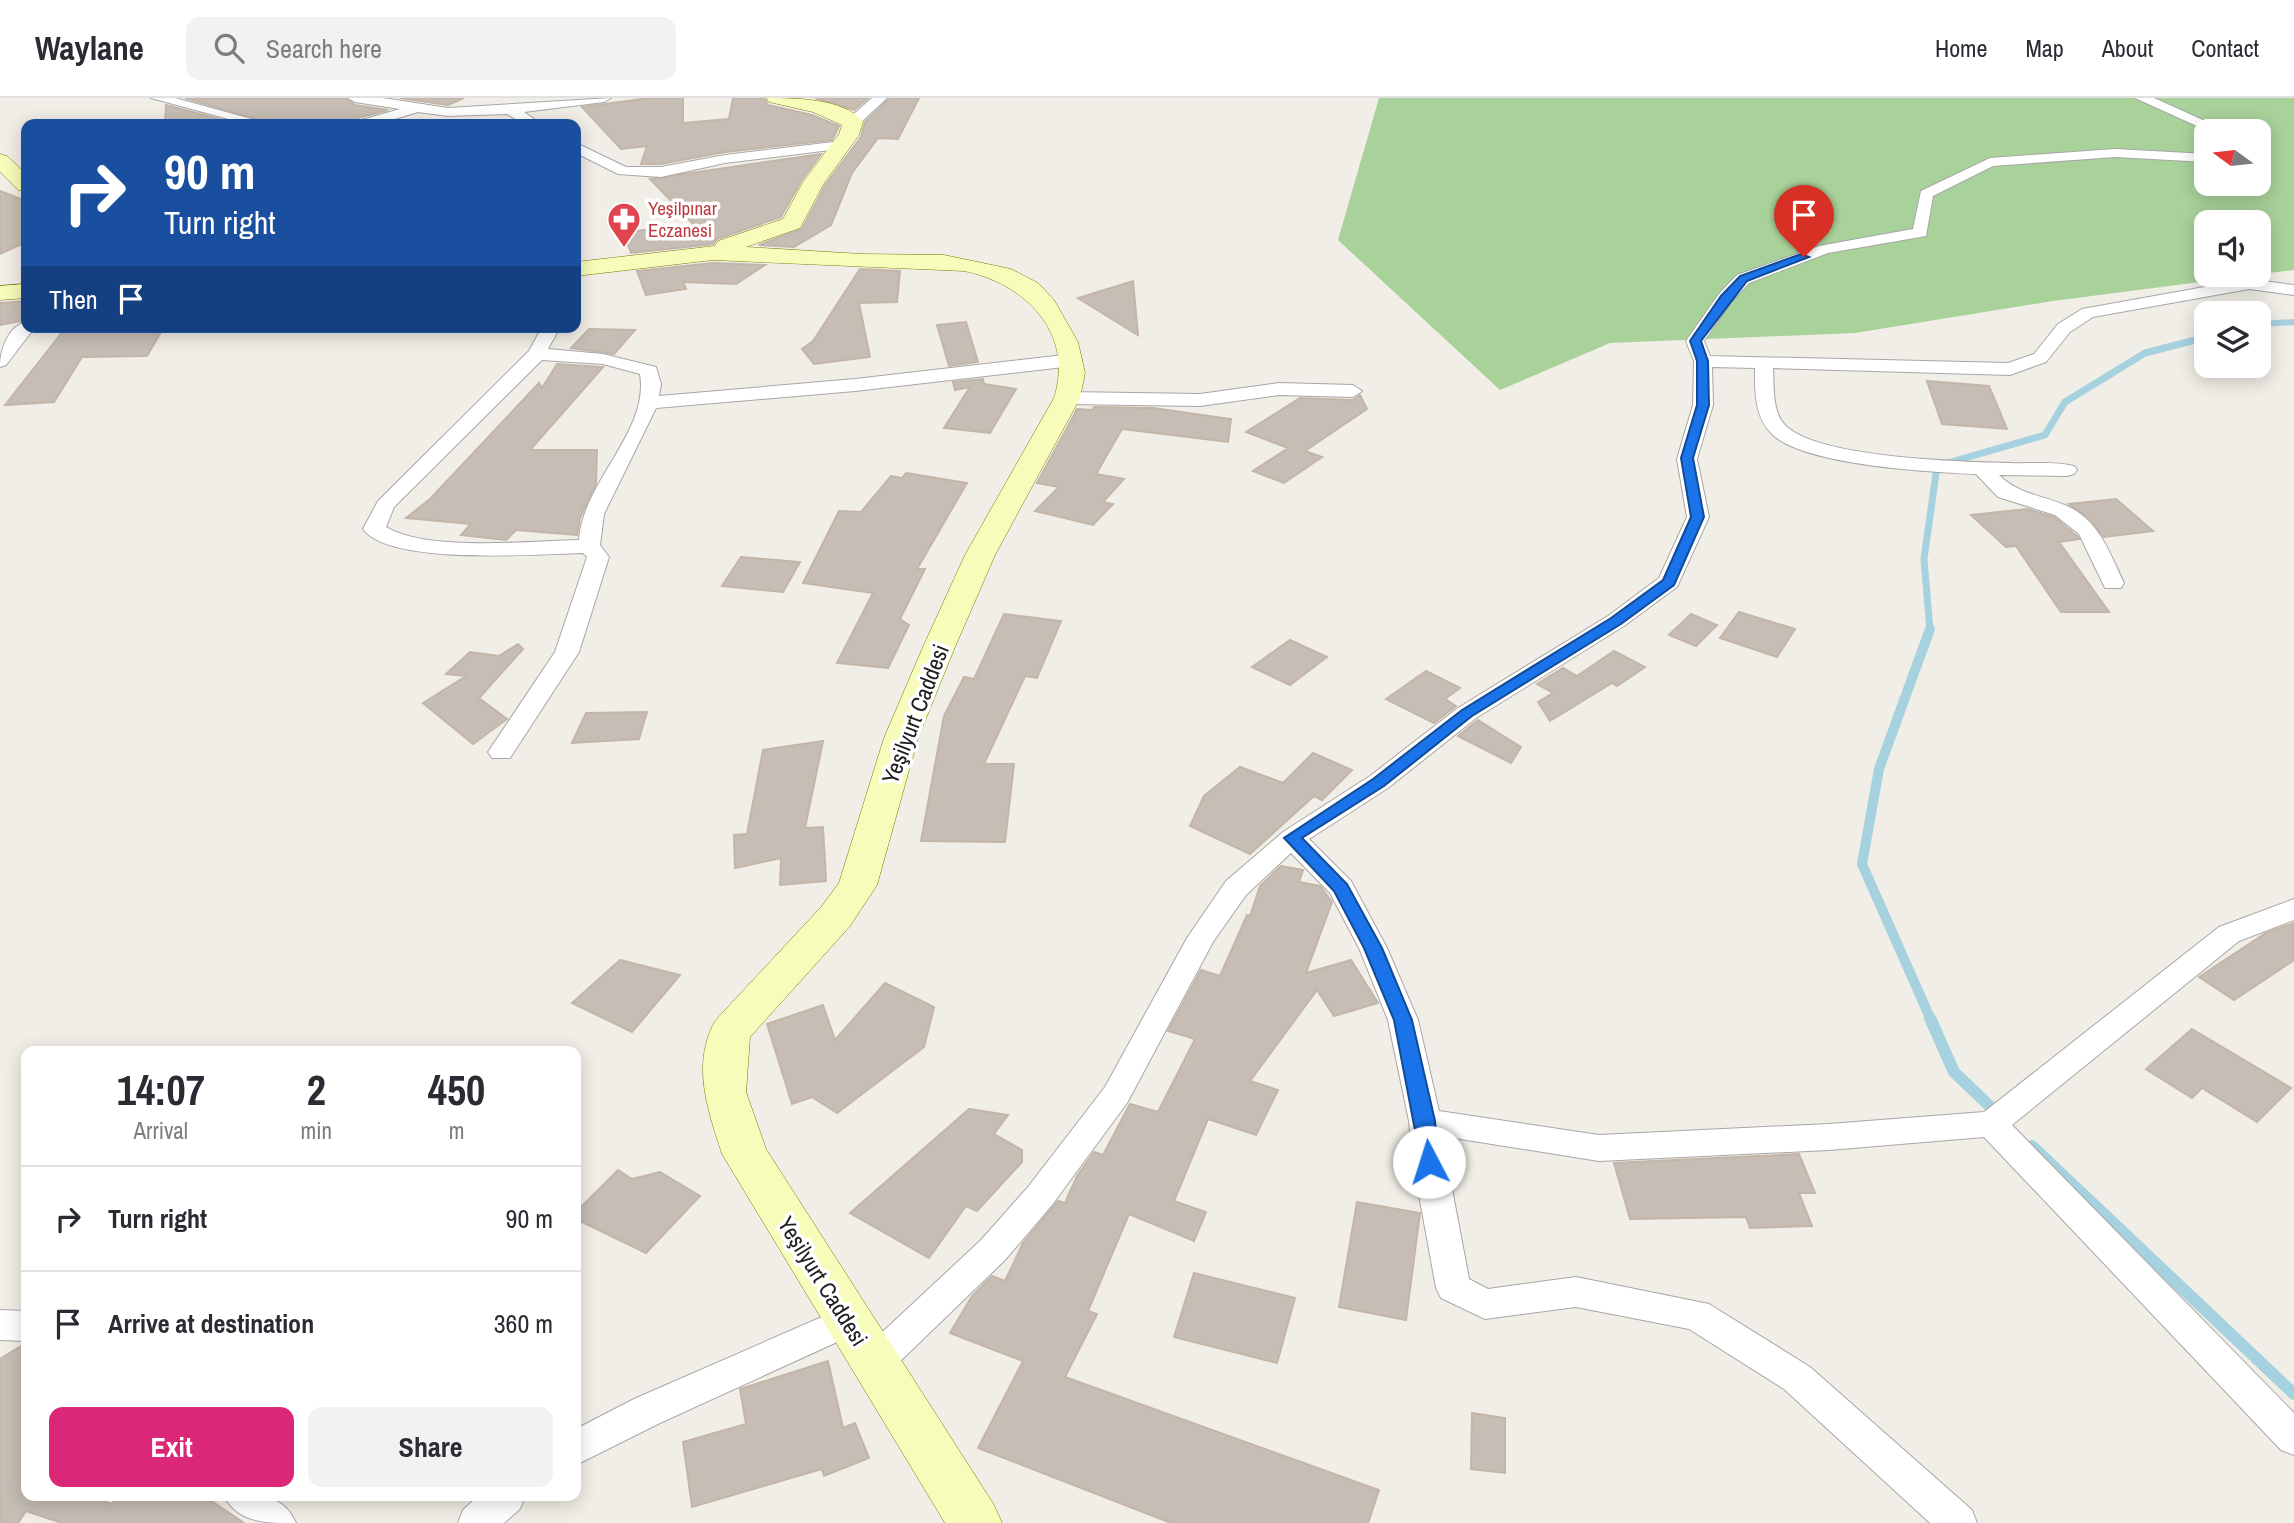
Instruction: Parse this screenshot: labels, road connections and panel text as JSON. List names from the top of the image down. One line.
{"streets":{"main road":["Yeşilyurt Caddesi"]},"places":{"pharmacy":["Yeşilpınar Eczanesi"]},"north":"left","page":{"header":"Waylane","search":"Search here","nav":["Home","Map","About","Contact"],"turn":["90 m","Turn right"],"then":"Then","eta":["14:07","Arrival","2","min","450","m"],"list":[{"name":"Turn right","value":"90 m"},{"name":"Arrive at destination","value":"360 m"}],"buttons":["Exit","Share"]}}
